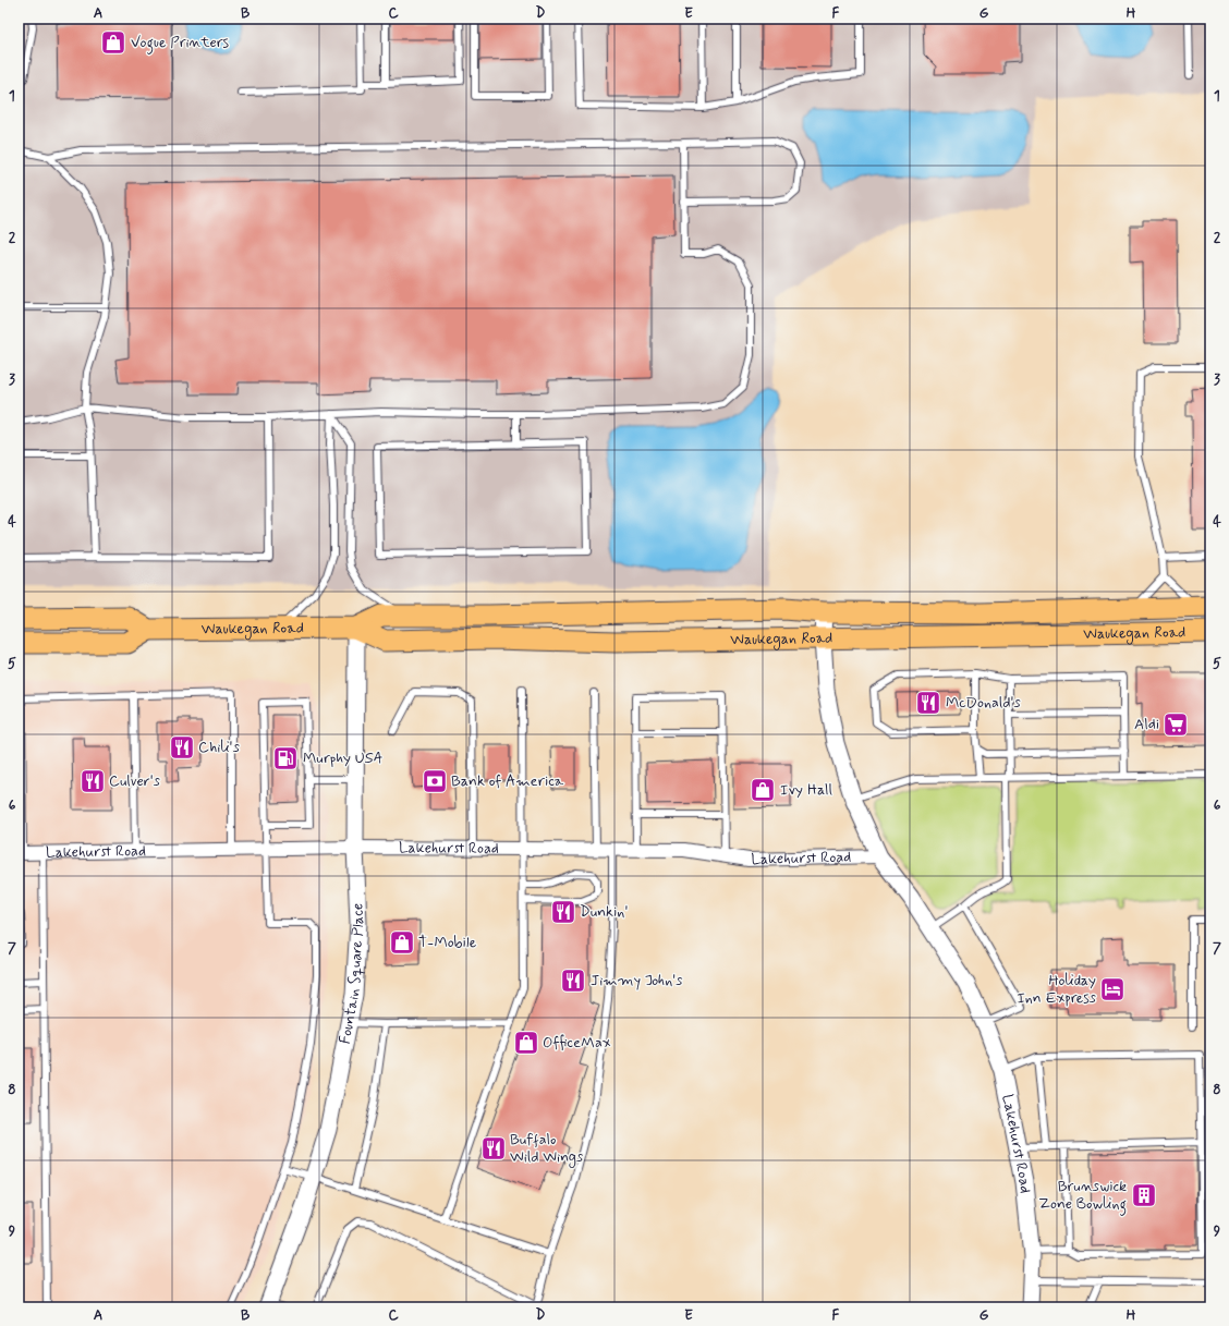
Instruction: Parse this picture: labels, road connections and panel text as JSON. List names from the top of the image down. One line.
{"streets":{"main road":["Waukegan Road"],"street":["Lakehurst Road","Fountain Square Place"]},"crossings":[["Waukegan Road","Lakehurst Road"],["Waukegan Road","Fountain Square Place"],["Lakehurst Road","Fountain Square Place"]],"places":{"shop":["Vogue Printers","Ivy Hall","T-Mobile","OfficeMax"],"restaurant":["McDonald's","Chili's","Culver's","Dunkin'","Jimmy John's","Buffalo Wild Wings"],"supermarket":["Aldi"],"fuel station":["Murphy USA"],"bank":["Bank of America"],"hotel":["Holiday Inn Express"],"building":["Brunswick Zone Bowling"]},"grid":{"columns":["A","B","C","D","E","F","G","H"],"rows":["1","2","3","4","5","6","7","8","9"]}}
